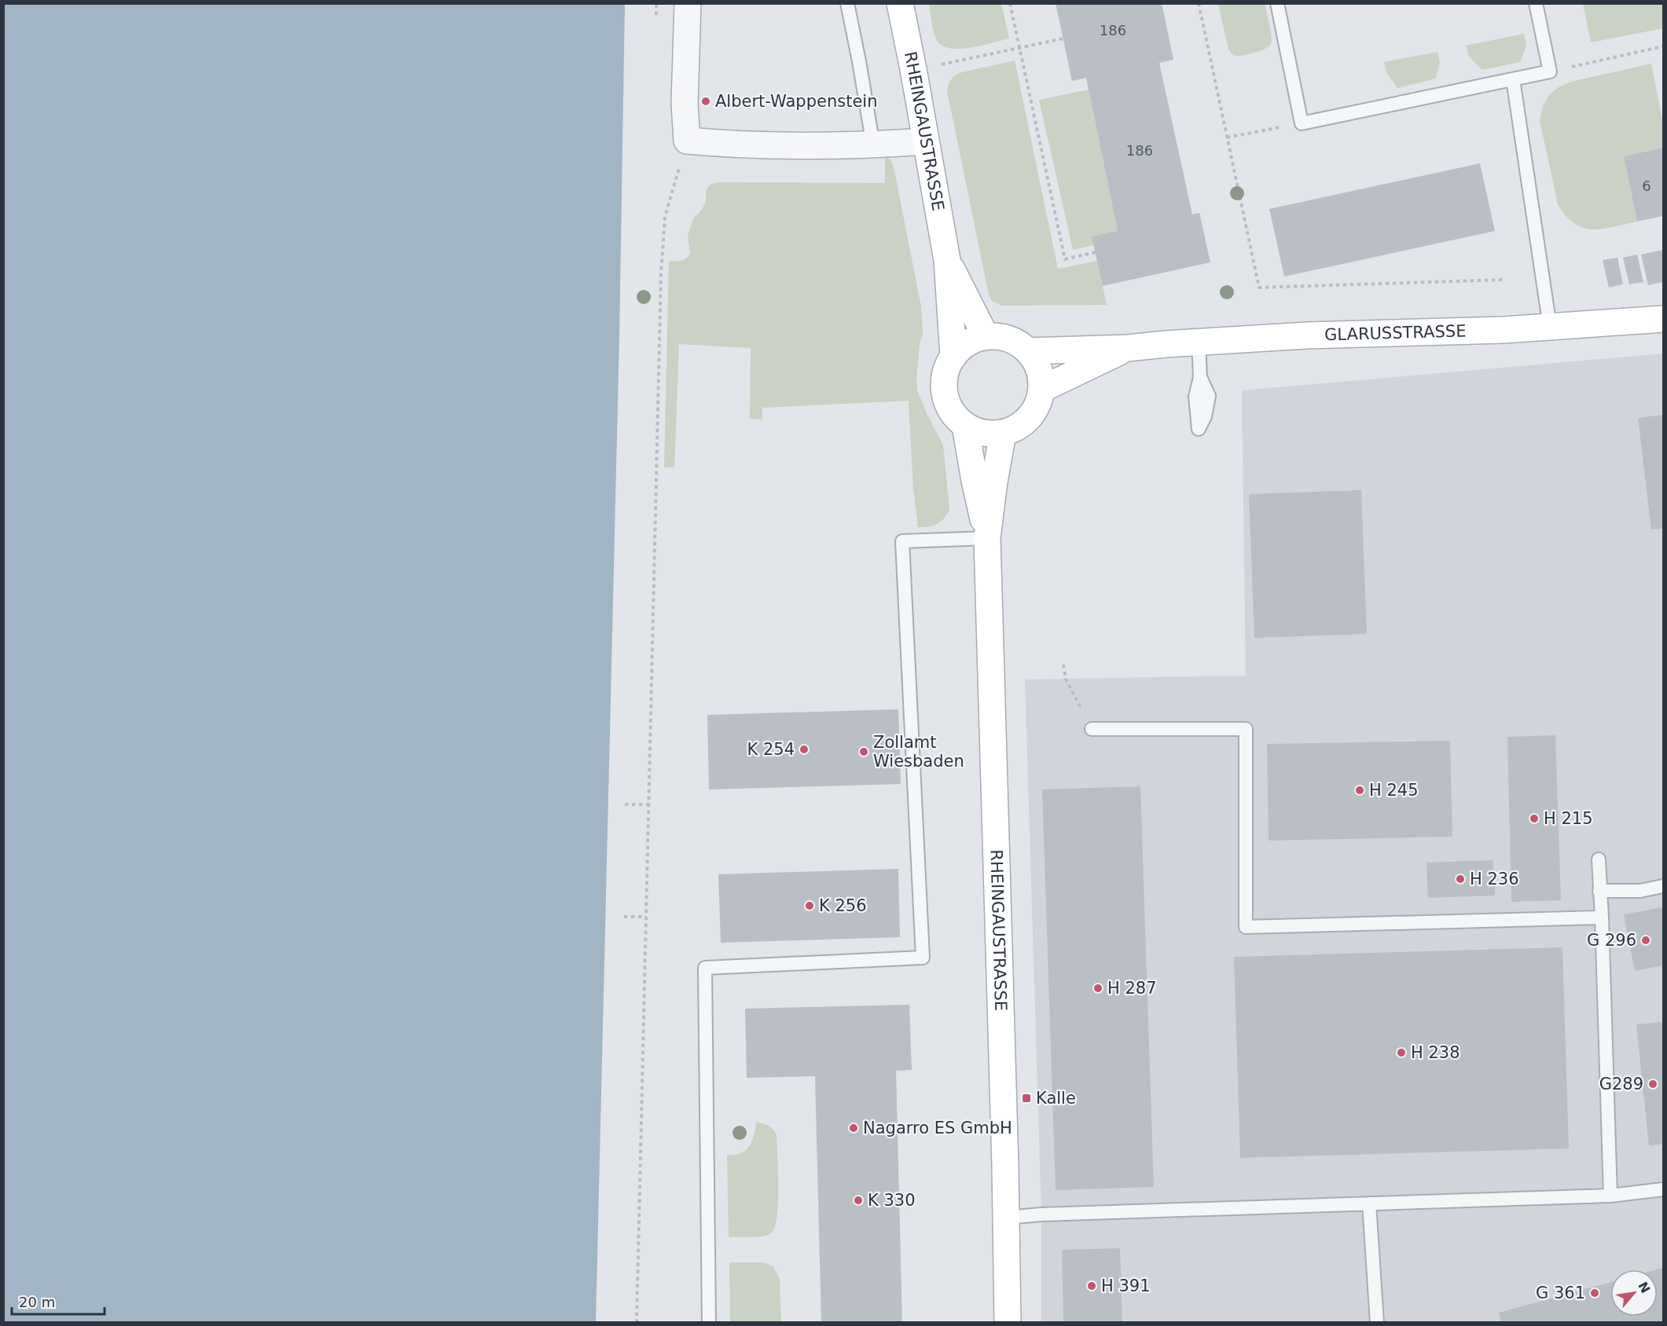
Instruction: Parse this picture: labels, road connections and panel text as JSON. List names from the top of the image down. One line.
{"streets":{"street":["RHEINGAUSTRASSE","GLARUSSTRASSE"]},"crossings":[["RHEINGAUSTRASSE","GLARUSSTRASSE"]],"places":{"other":["Albert-Wappenstein","K 254","Zollamt Wiesbaden","H 245","H 215","H 236","K 256","G 296","H 287","H 238","G289","Nagarro ES GmbH","K 330","H 391","G 361"],"transit":["Kalle"]},"house_numbers":["186","186","6"],"scale_bar":"20 m","north":"top right"}
